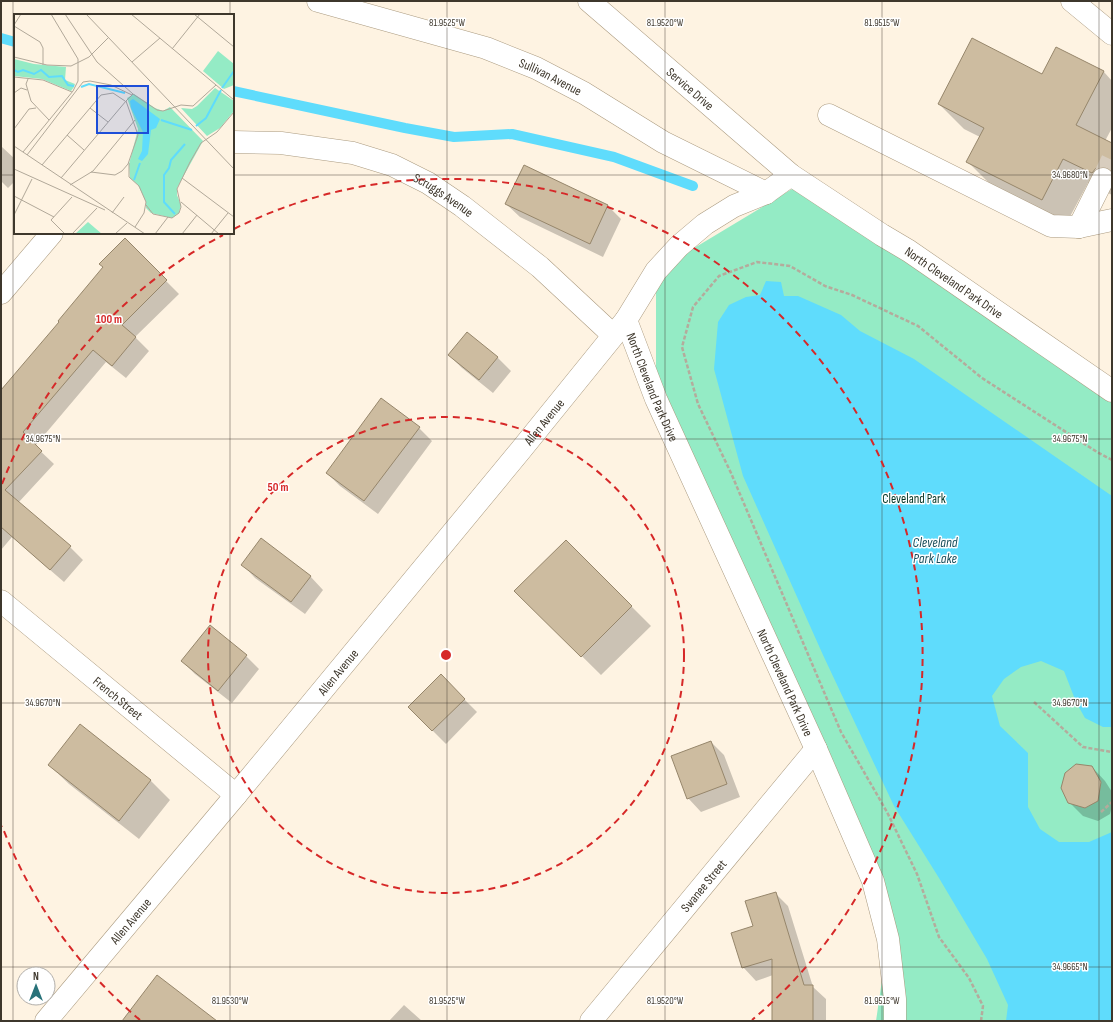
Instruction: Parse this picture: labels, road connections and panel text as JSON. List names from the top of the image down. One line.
{"streets":{"street":["Sullivan Avenue","Service Drive","Scruggs Avenue","North Cleveland Park Drive","Allen Avenue","French Street","Swanee Street"]},"crossings":[["Sullivan Avenue","North Cleveland Park Drive"],["Service Drive","North Cleveland Park Drive"],["Scruggs Avenue","North Cleveland Park Drive"],["Scruggs Avenue","Allen Avenue"],["North Cleveland Park Drive","Allen Avenue"],["North Cleveland Park Drive","Swanee Street"],["Allen Avenue","French Street"]],"water":["Cleveland Park Lake"],"parks":["Cleveland Park"],"north":"top","coordinates":["81.9525°W","81.9520°W","81.9515°W","34.9680°N","34.9675°N","34.9670°N","34.9665°N","81.9530°W"],"rings":["100 m","50 m"]}
